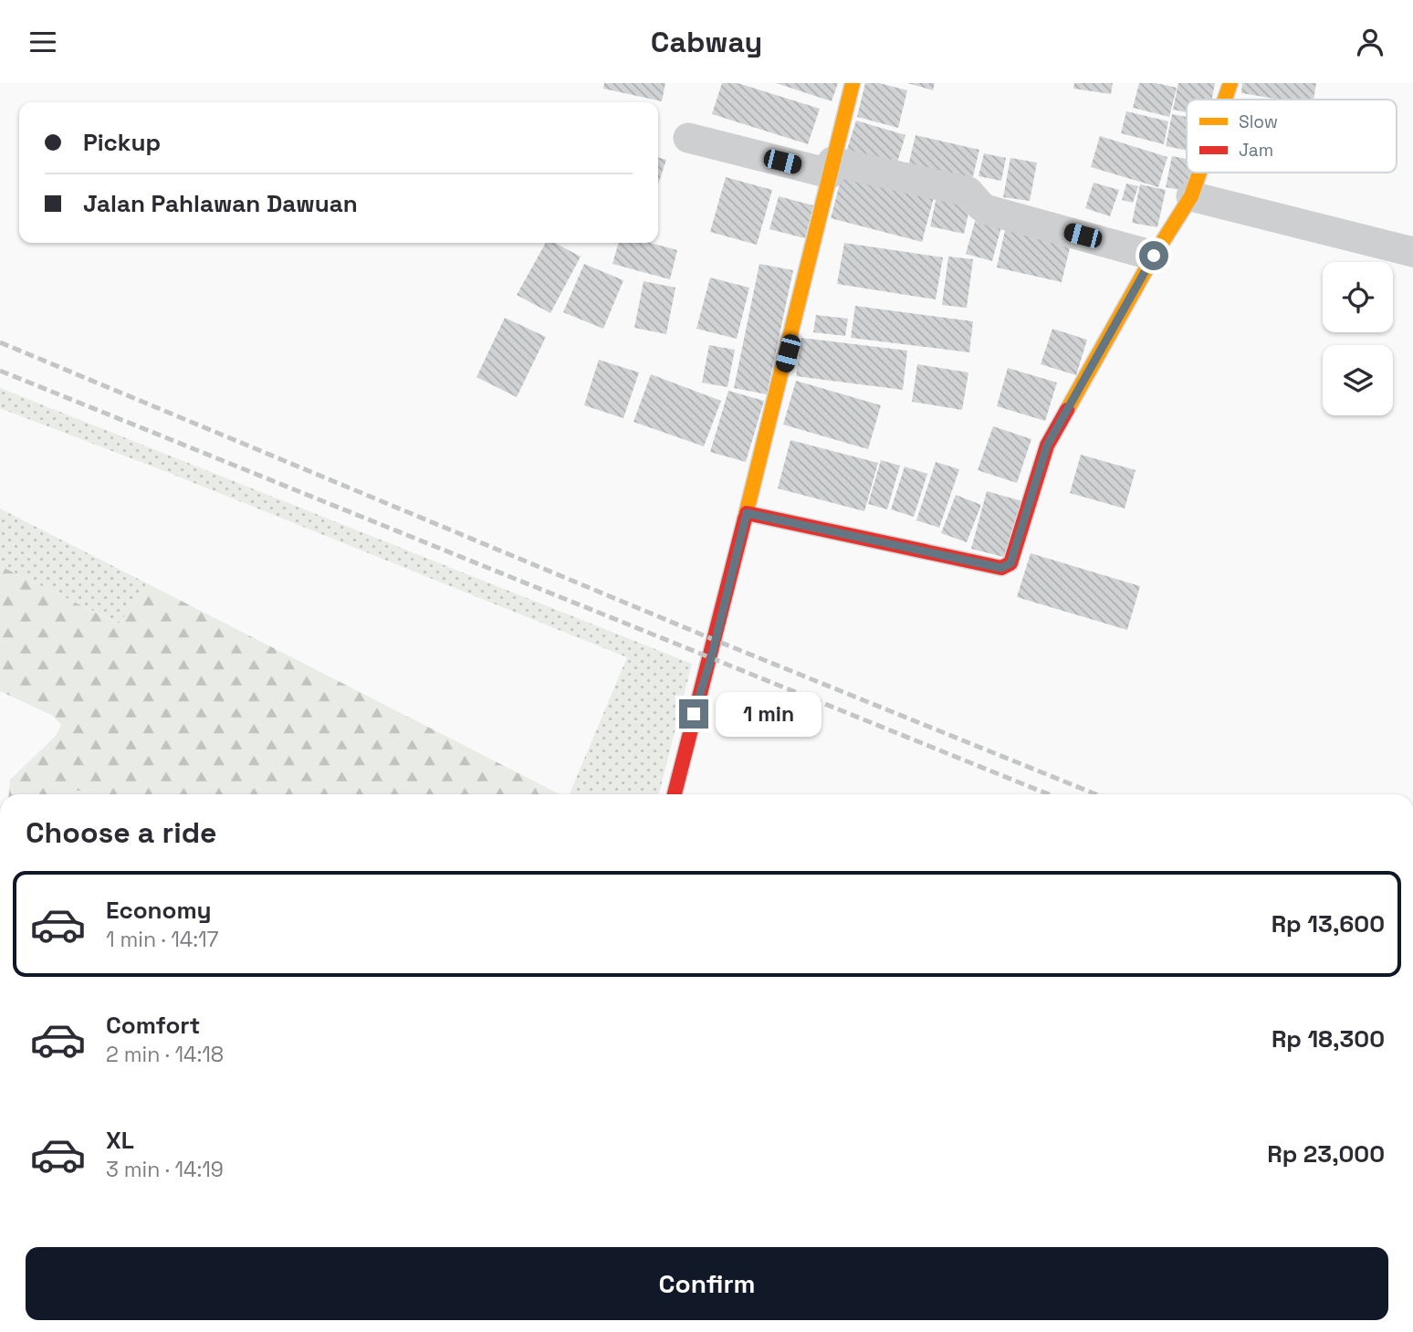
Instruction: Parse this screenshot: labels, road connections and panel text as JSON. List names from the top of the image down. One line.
{"legend":["Slow","Jam"],"page":{"header":"Cabway","banner":["Pickup","Jalan Pahlawan Dawuan"],"bubble":"1 min","heading":"Choose a ride","list":[{"name":"Economy","note":"1 min · 14:17","value":"Rp 13,600"},{"name":"Comfort","note":"2 min · 14:18","value":"Rp 18,300"},{"name":"XL","note":"3 min · 14:19","value":"Rp 23,000"}],"buttons":"Confirm"}}
